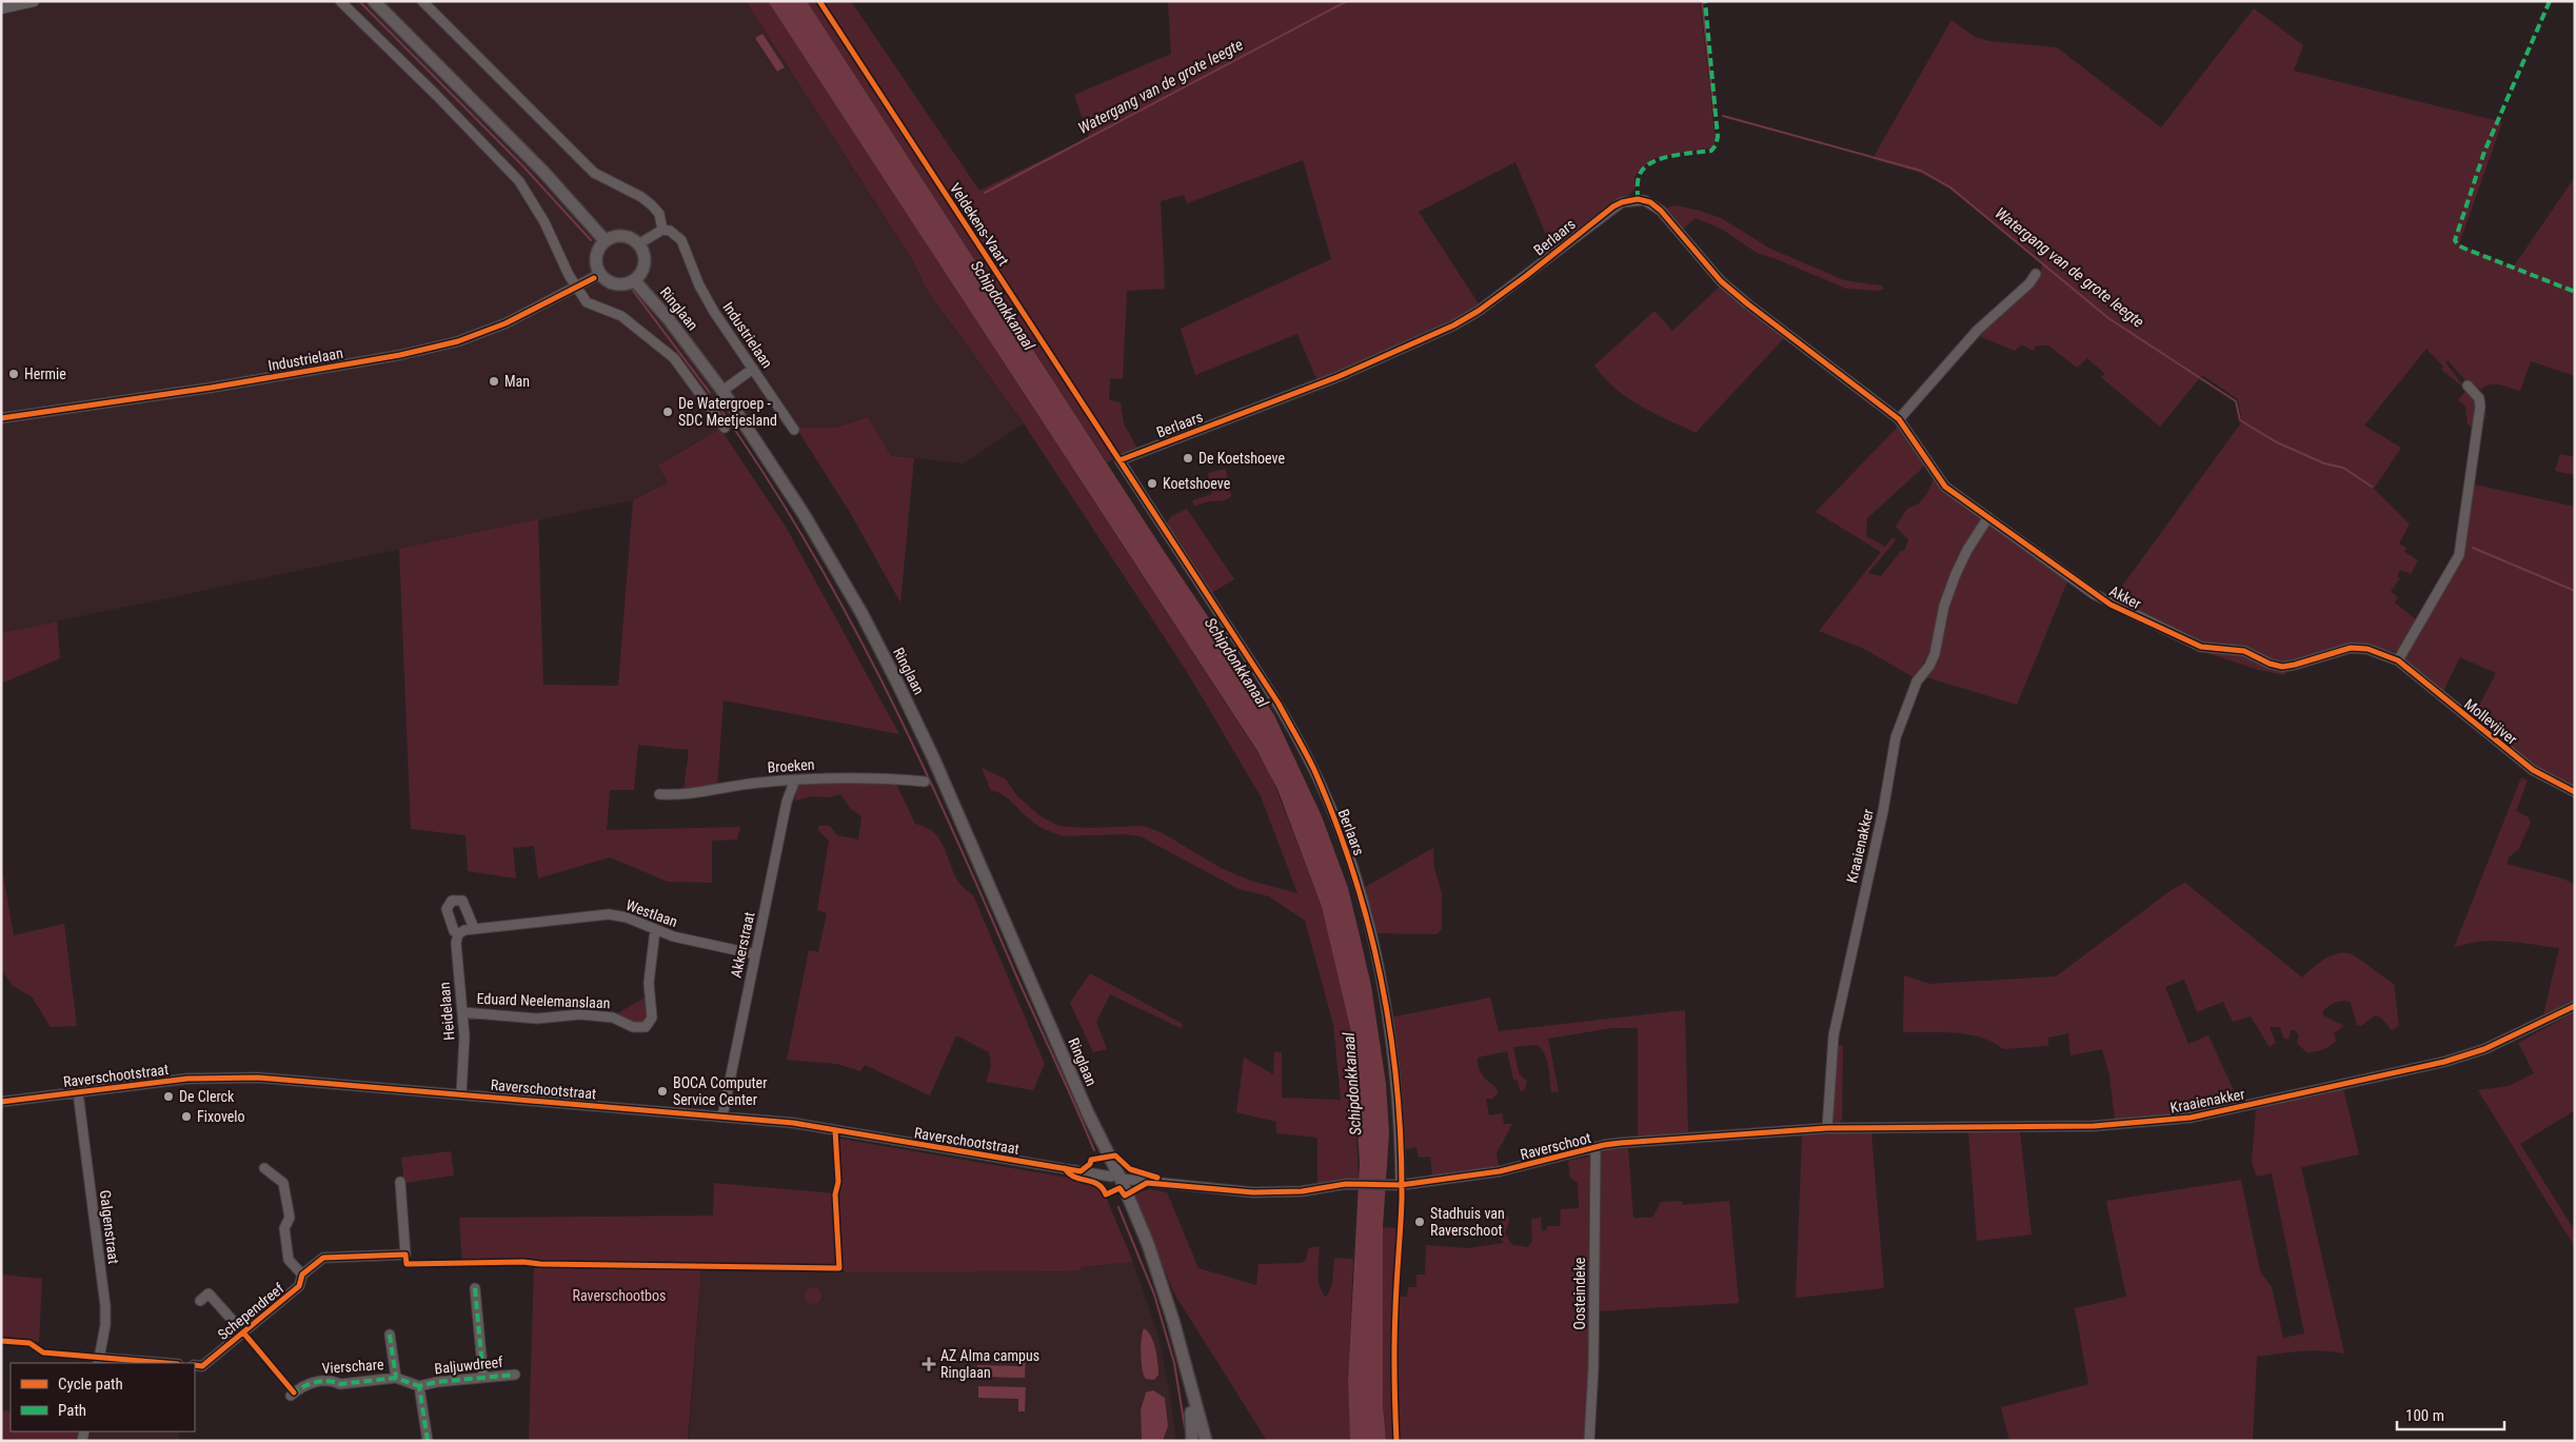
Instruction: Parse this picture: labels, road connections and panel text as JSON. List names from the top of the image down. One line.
{"streets":{"main road":["Ringlaan"],"street":["Berlaars","Industrielaan","Akker","Mollevijver","Broeken","Kraaienakker","Westlaan","Akkerstraat","Eduard Neelemanslaan","Heidelaan","Raverschootstraat","Raverschoot","Galgenstraat","Oosteindeke","Schependreef","Baljuwdreef","Vierschare"],"cycle path":["Veldekens-Vaart"]},"crossings":[["Berlaars","Akker"],["Berlaars","Raverschoot"],["Ringlaan","Industrielaan"],["Ringlaan","Raverschootstraat"],["Akker","Mollevijver"],["Akker","Kraaienakker"],["Broeken","Akkerstraat"],["Kraaienakker","Raverschoot"],["Westlaan","Akkerstraat"],["Westlaan","Eduard Neelemanslaan"],["Westlaan","Heidelaan"],["Akkerstraat","Raverschootstraat"],["Eduard Neelemanslaan","Heidelaan"],["Heidelaan","Raverschootstraat"],["Raverschootstraat","Raverschoot"],["Raverschootstraat","Galgenstraat"],["Raverschoot","Oosteindeke"],["Baljuwdreef","Vierschare"]],"water":["Watergang van de grote leegte","Schipdonkkanaal"],"parks":["Raverschootbos"],"places":{"other":["Hermie","Man","De Watergroep - SDC Meetjesland","De Koetshoeve","Koetshoeve","BOCA Computer Service Center","De Clerck","Fixovelo","Stadhuis van Raverschoot"],"health":["AZ Alma campus Ringlaan"]},"legend":["Cycle path","Path"],"scale_bar":"100 m"}
